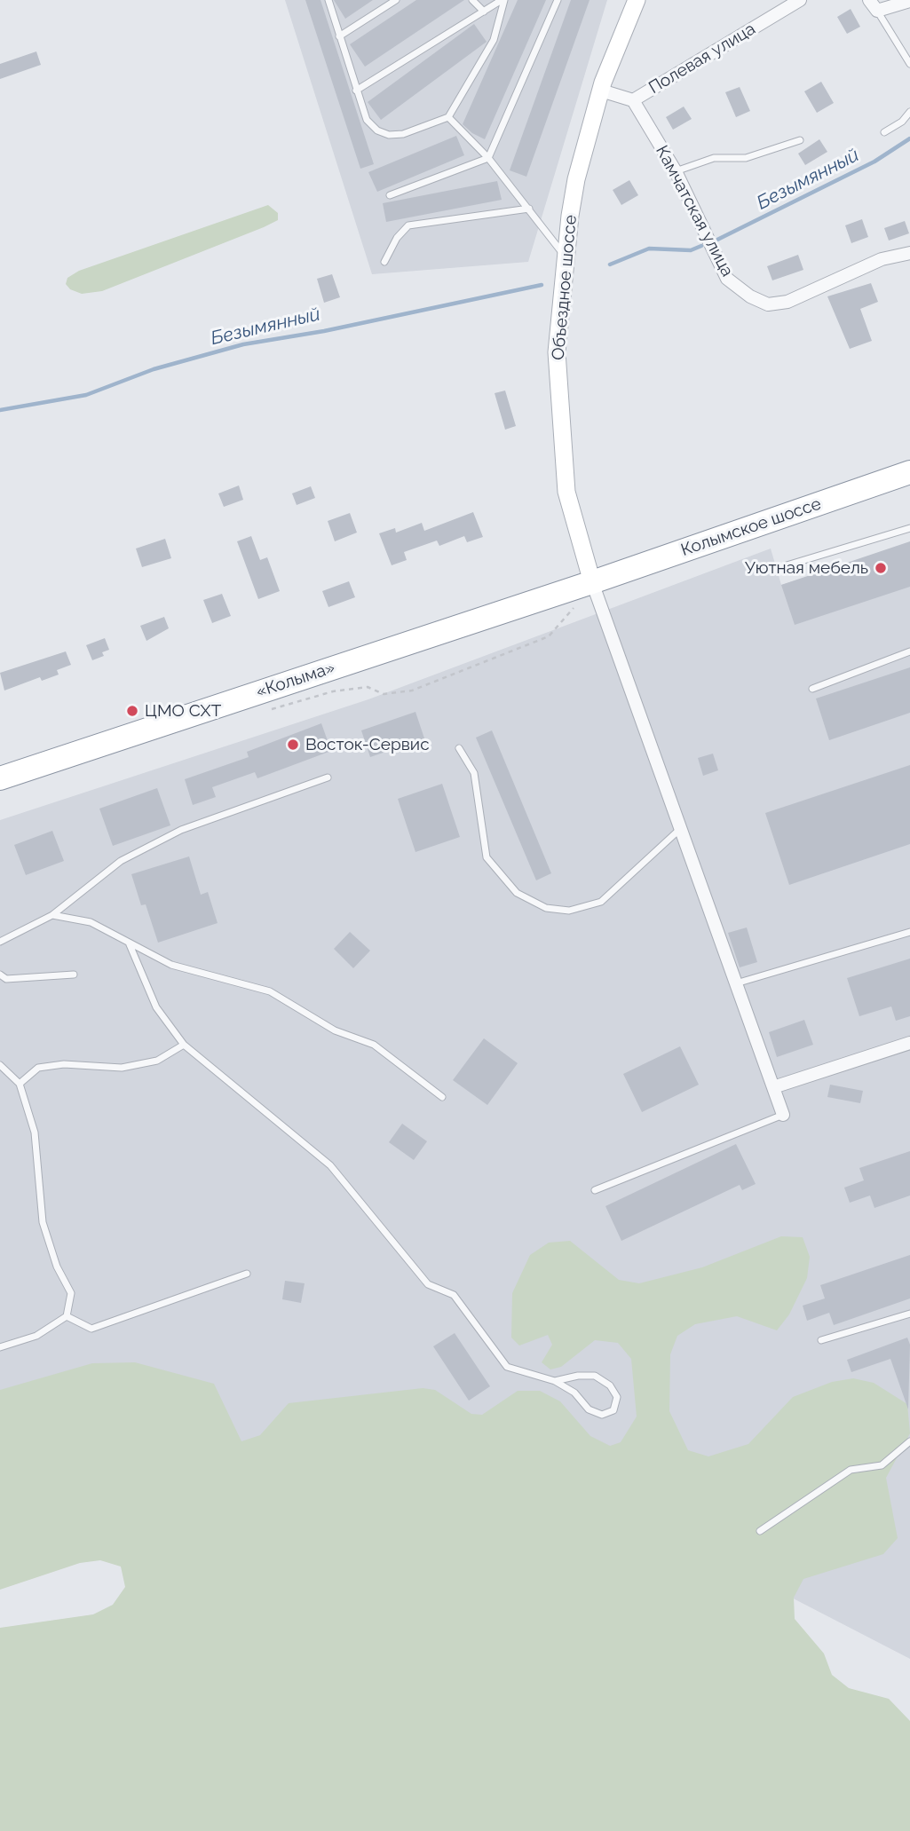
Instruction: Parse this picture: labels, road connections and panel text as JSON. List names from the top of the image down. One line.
{"streets":{"highway":["Колымское шоссе","«Колыма»"],"street":["Полевая улица","Камчатская улица","Объездное шоссе"]},"crossings":[["Полевая улица","Камчатская улица"],["Полевая улица","Объездное шоссе"],["Объездное шоссе","Колымское шоссе"],["Объездное шоссе","«Колыма»"],["Колымское шоссе","«Колыма»"]],"water":["Безымянный"],"places":["Уютная мебель","ЦМО СХТ","Восток-Сервис"]}
